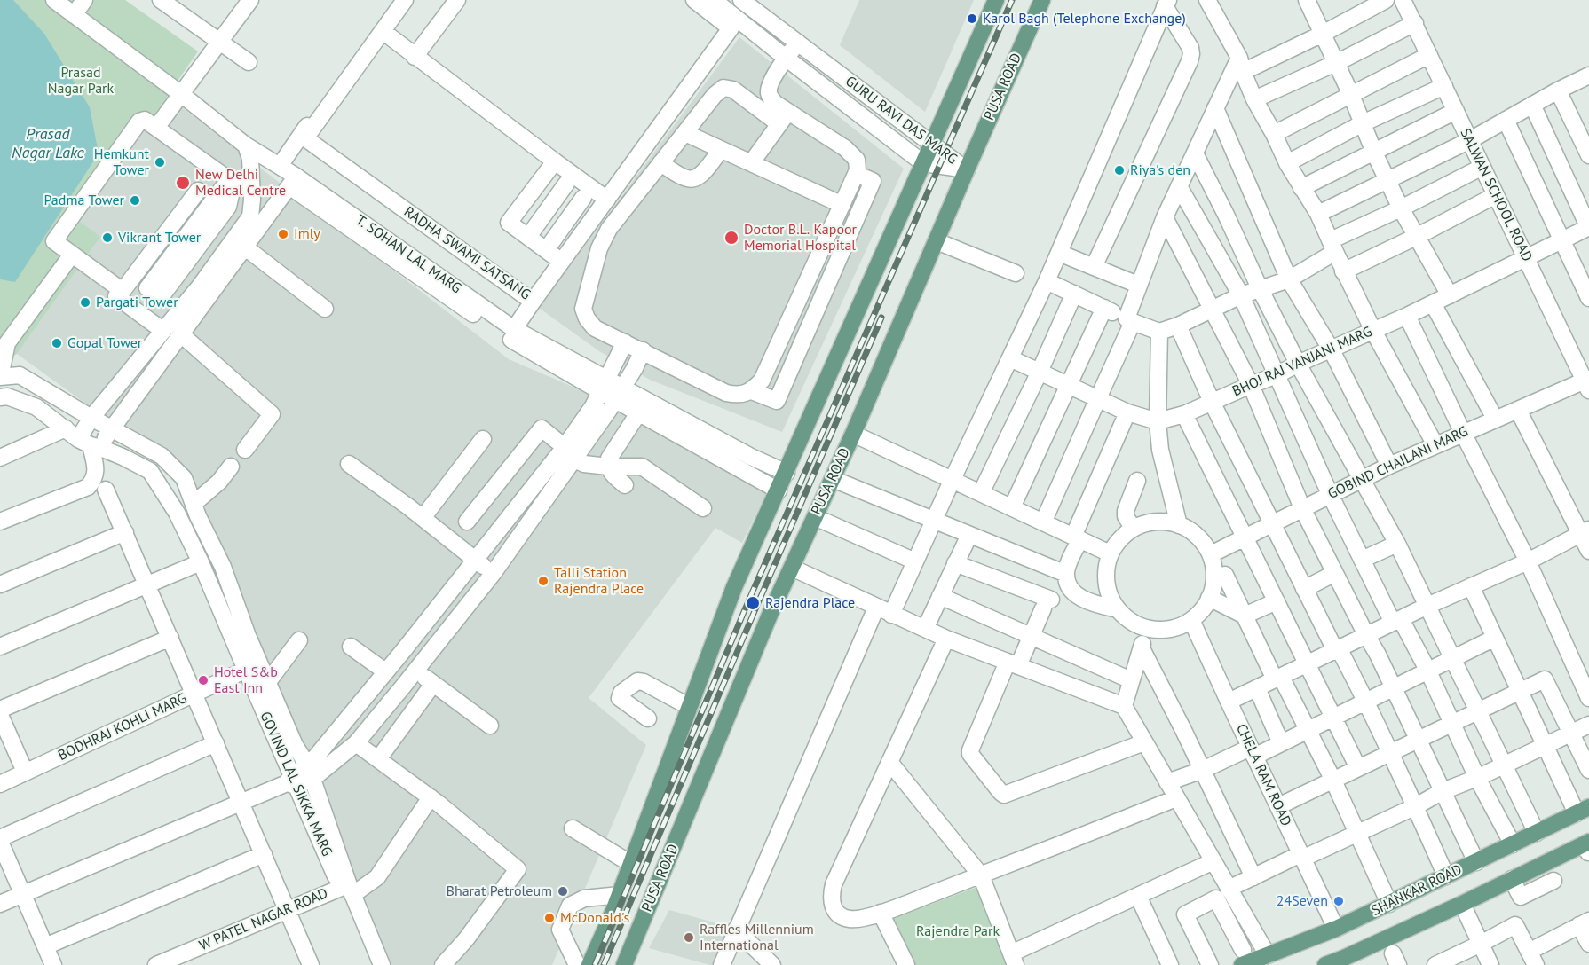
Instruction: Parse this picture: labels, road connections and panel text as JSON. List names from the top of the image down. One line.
{"streets":{"main road":["PUSA ROAD","SHANKAR ROAD"],"street":["GURU RAVI DAS MARG","SALWAN SCHOOL ROAD","RADHA SWAMI SATSANG","T. SOHAN LAL MARG","BHOJ RAJ VANJANI MARG","GOBIND CHAILANI MARG","BODHRAJ KOHLI MARG","CHELA RAM ROAD","GOVIND LAL SIKKA MARG","W PATEL NAGAR ROAD"]},"crossings":[["PUSA ROAD","GURU RAVI DAS MARG"],["GURU RAVI DAS MARG","RADHA SWAMI SATSANG"],["SALWAN SCHOOL ROAD","BHOJ RAJ VANJANI MARG"],["SALWAN SCHOOL ROAD","GOBIND CHAILANI MARG"],["GOBIND CHAILANI MARG","CHELA RAM ROAD"],["BODHRAJ KOHLI MARG","GOVIND LAL SIKKA MARG"],["CHELA RAM ROAD","SHANKAR ROAD"],["GOVIND LAL SIKKA MARG","W PATEL NAGAR ROAD"]],"water":["Prasad Nagar Lake"],"parks":["Prasad Nagar Park","Rajendra Park"],"places":["Karol Bagh (Telephone Exchange)","Hemkunt Tower","Riya's den","New Delhi Medical Centre","Padma Tower","Imly","Vikrant Tower","Doctor B.L. Kapoor Memorial Hospital","Pargati Tower","Gopal Tower","Talli Station Rajendra Place","Rajendra Place","Hotel S&b East Inn","Bharat Petroleum","24Seven","McDonald's","Raffles Millennium International"]}
